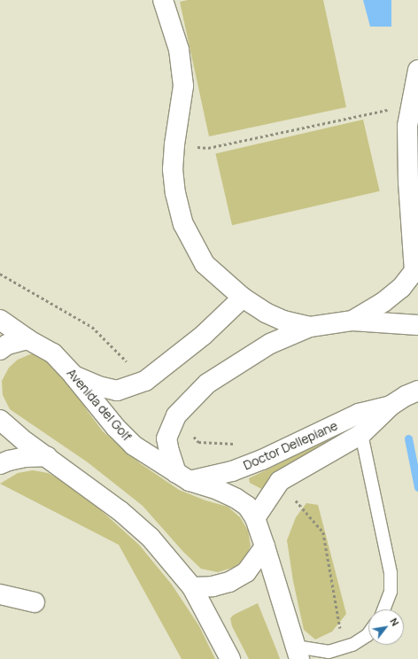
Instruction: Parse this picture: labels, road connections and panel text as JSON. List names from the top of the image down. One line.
{"streets":{"street":["Avenida del Golf","Doctor Dellepiane"]},"crossings":[["Avenida del Golf","Doctor Dellepiane"]],"north":"top right"}
